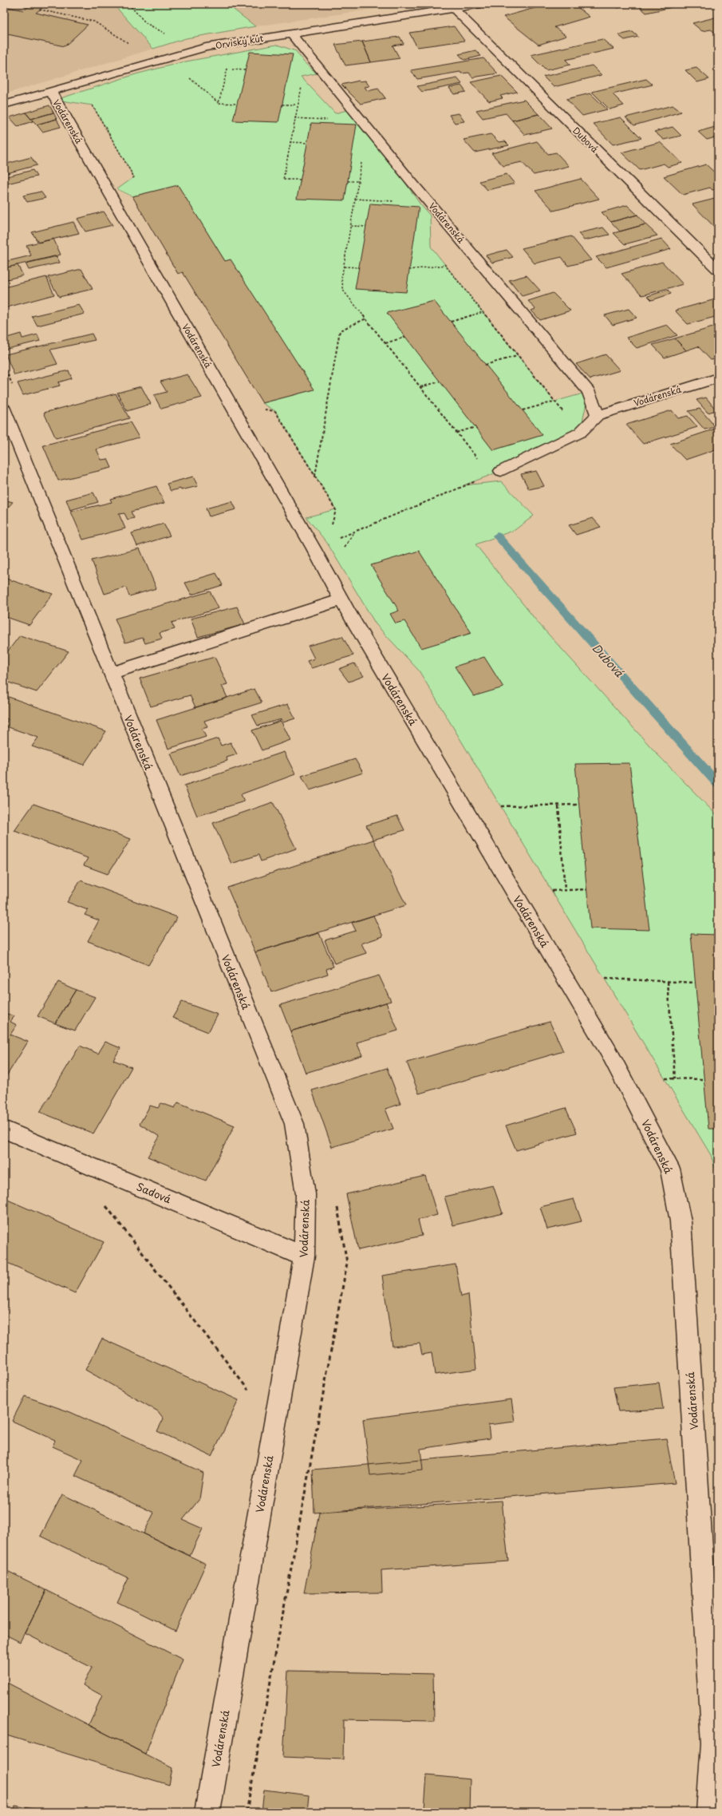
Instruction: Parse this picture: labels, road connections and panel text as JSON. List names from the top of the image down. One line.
{"streets":{"street":["Orviský kút","Vodárenská","Dubová","Sadová"]},"crossings":[["Orviský kút","Vodárenská"],["Orviský kút","Dubová"],["Vodárenská","Sadová"]],"water":["Dubová"]}
